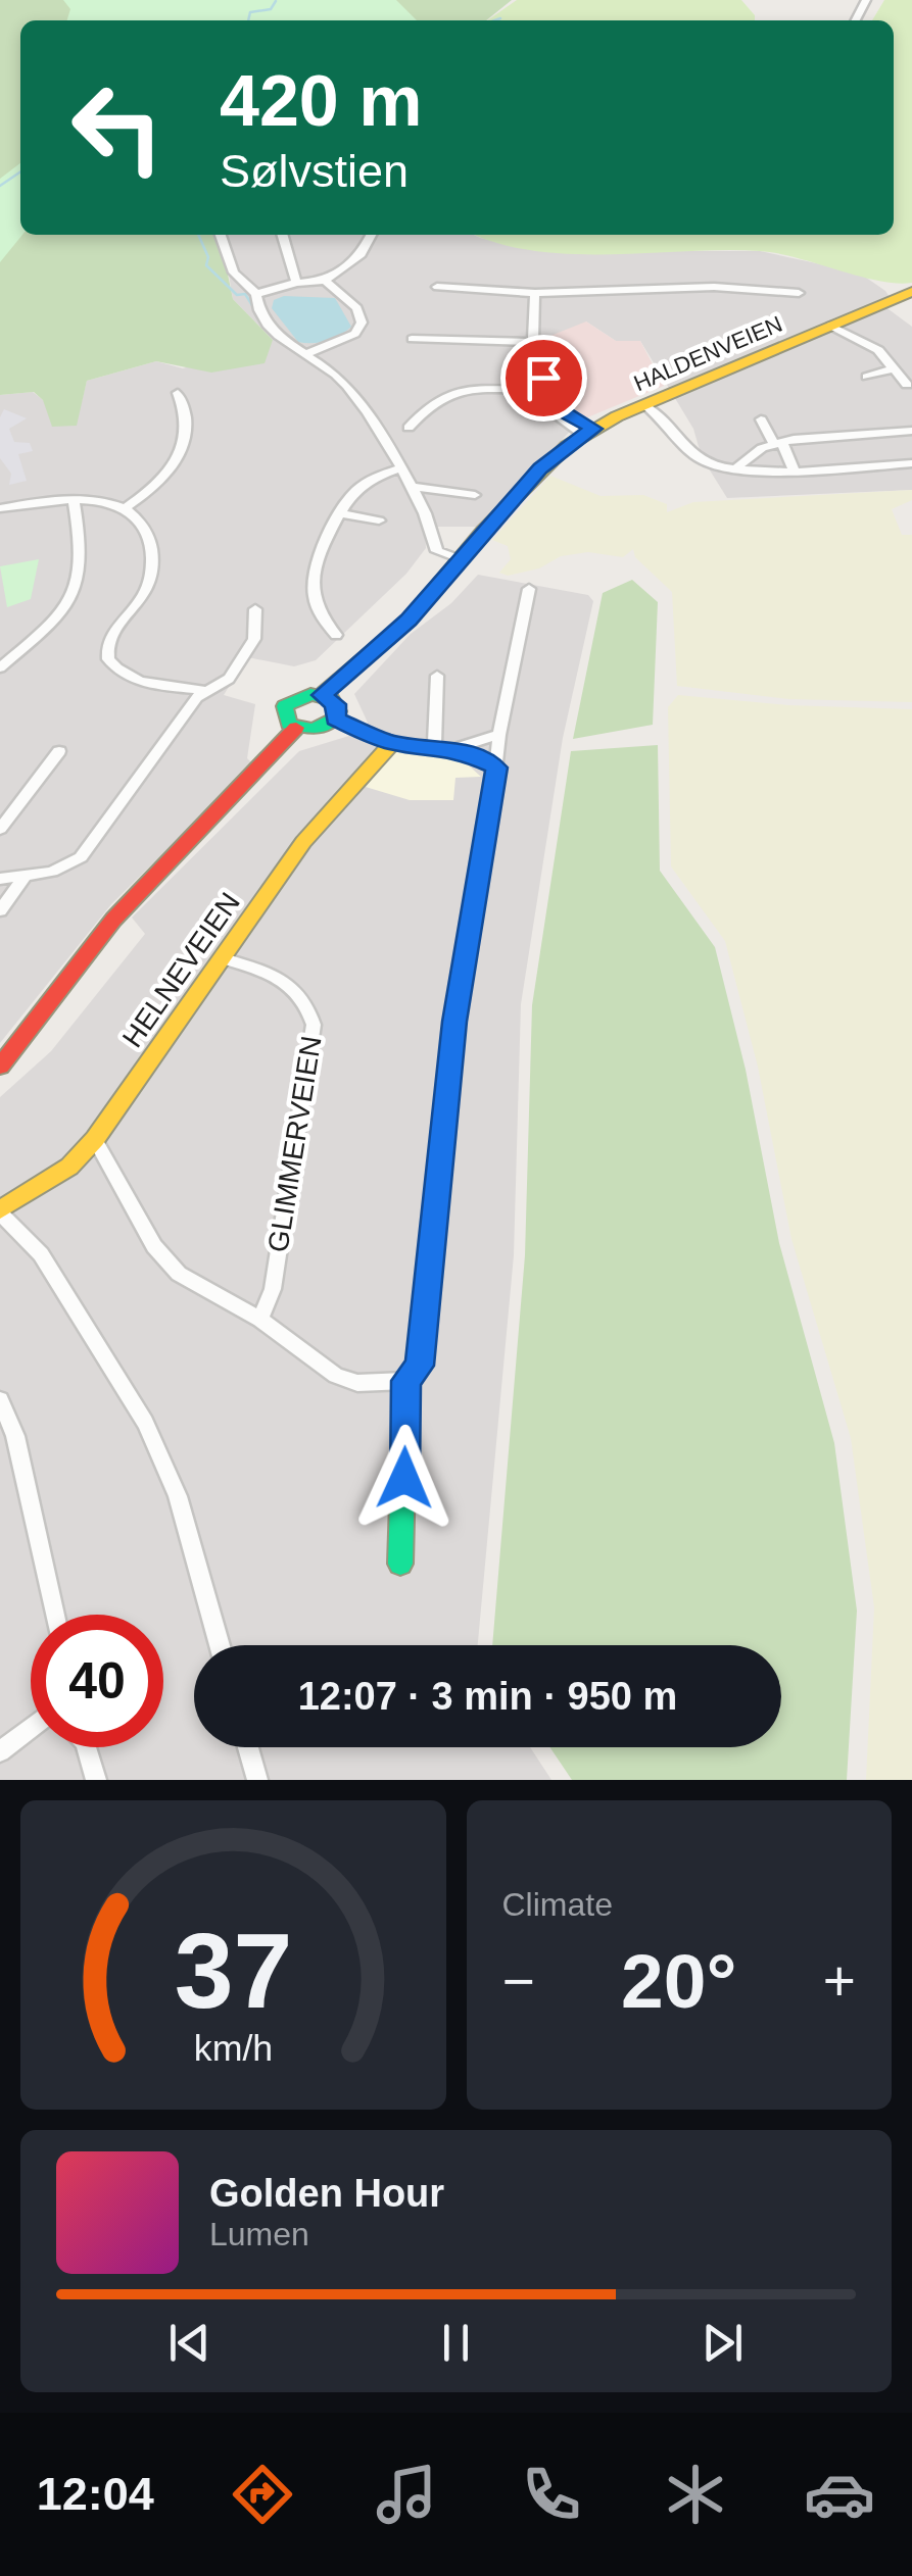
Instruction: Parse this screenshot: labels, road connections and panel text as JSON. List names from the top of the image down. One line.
{"streets":{"main road":["HALDENVEIEN","HELNEVEIEN"],"street":["GLIMMERVEIEN"]},"crossings":[["HELNEVEIEN","GLIMMERVEIEN"]],"page":{"turn":["420 m","Sølvstien"],"limit":"40","trip":"12:07 · 3 min · 950 m","tile":"Climate","heat":["−","20°","+"],"song":["Golden Hour","Lumen"],"tabs":"12:04","gauge":["37","km/h"]}}
